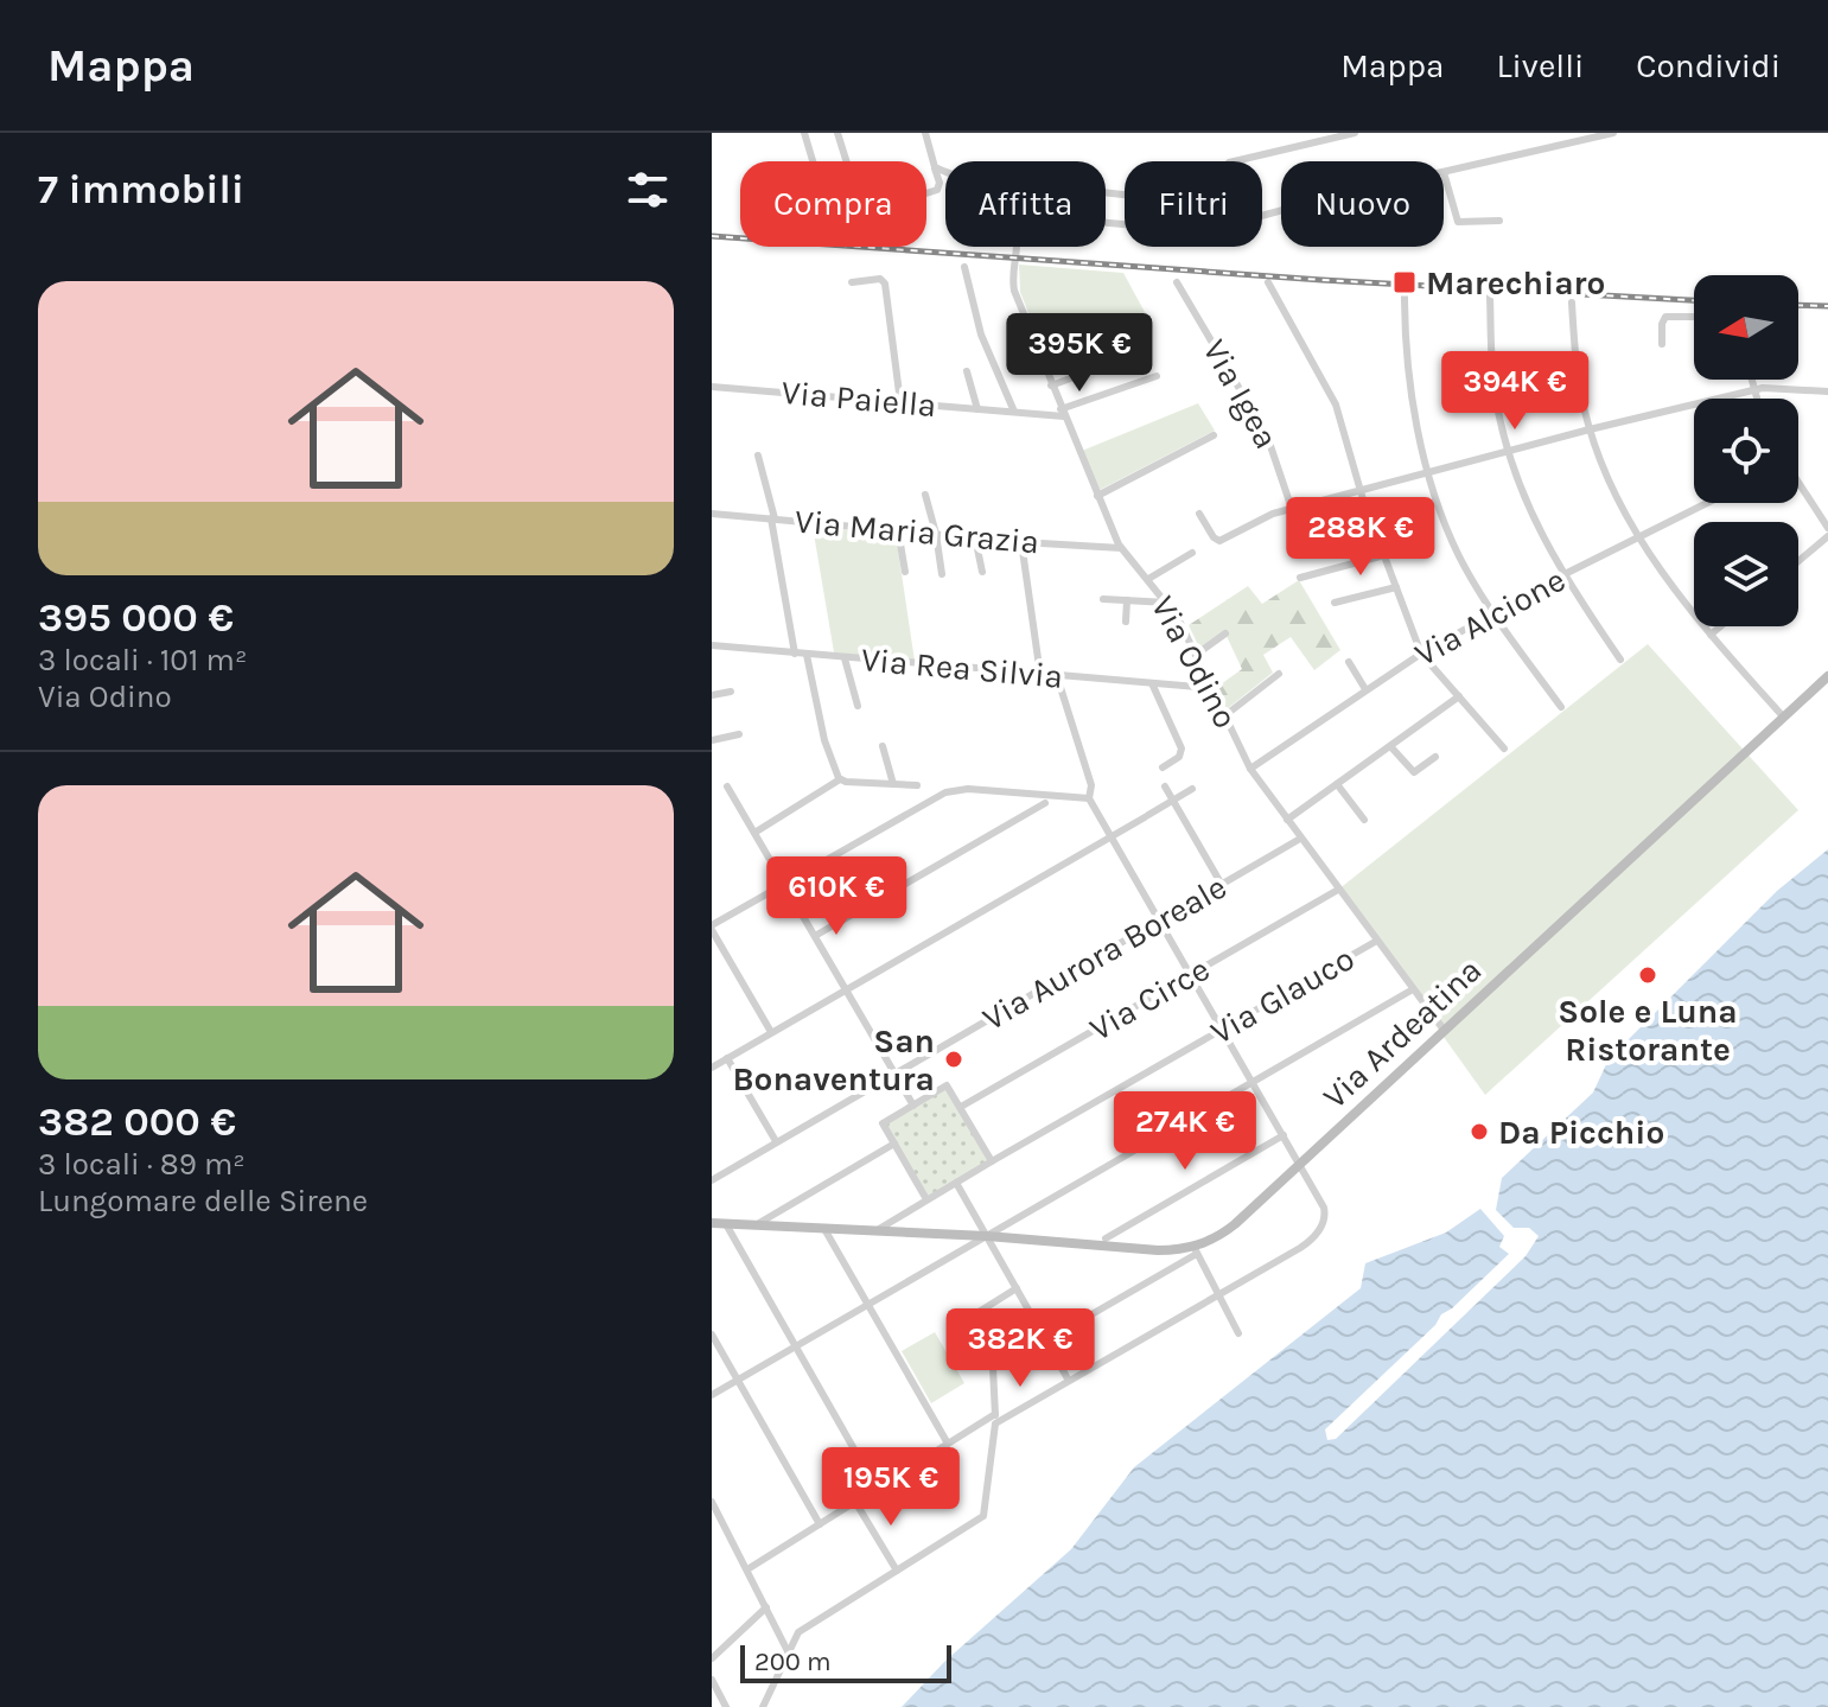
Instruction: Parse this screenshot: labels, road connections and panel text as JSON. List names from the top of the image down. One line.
{"streets":{"main road":["Via Ardeatina"],"street":["Via Igea","Via Paiella","Via Maria Grazia","Via Alcione","Via Odino","Via Rea Silvia","Via Aurora Boreale","Via Glauco","Via Circe"]},"crossings":[["Via Paiella","Via Odino"],["Via Maria Grazia","Via Odino"],["Via Alcione","Via Odino"],["Via Odino","Via Rea Silvia"],["Via Odino","Via Aurora Boreale"],["Via Odino","Via Glauco"],["Via Odino","Via Circe"],["Via Odino","Via Ardeatina"]],"places":{"transit":["Marechiaro"],"other":["Sole e Luna Ristorante","San Bonaventura","Da Picchio"]},"scale_bar":"200 m","north":"left","page":{"header":"Mappa","nav":["Mappa","Livelli","Condividi"],"heading":"7 immobili","chip":["Compra","Affitta","Filtri","Nuovo"],"list":[{"name":"395 000 €","note":"3 locali · 101 m² · Via Odino"},{"name":"382 000 €","note":"3 locali · 89 m² · Lungomare delle Sirene"}],"price":["395K €","394K €","288K €","610K €","274K €","382K €","195K €"],"scale":"200 m"}}
